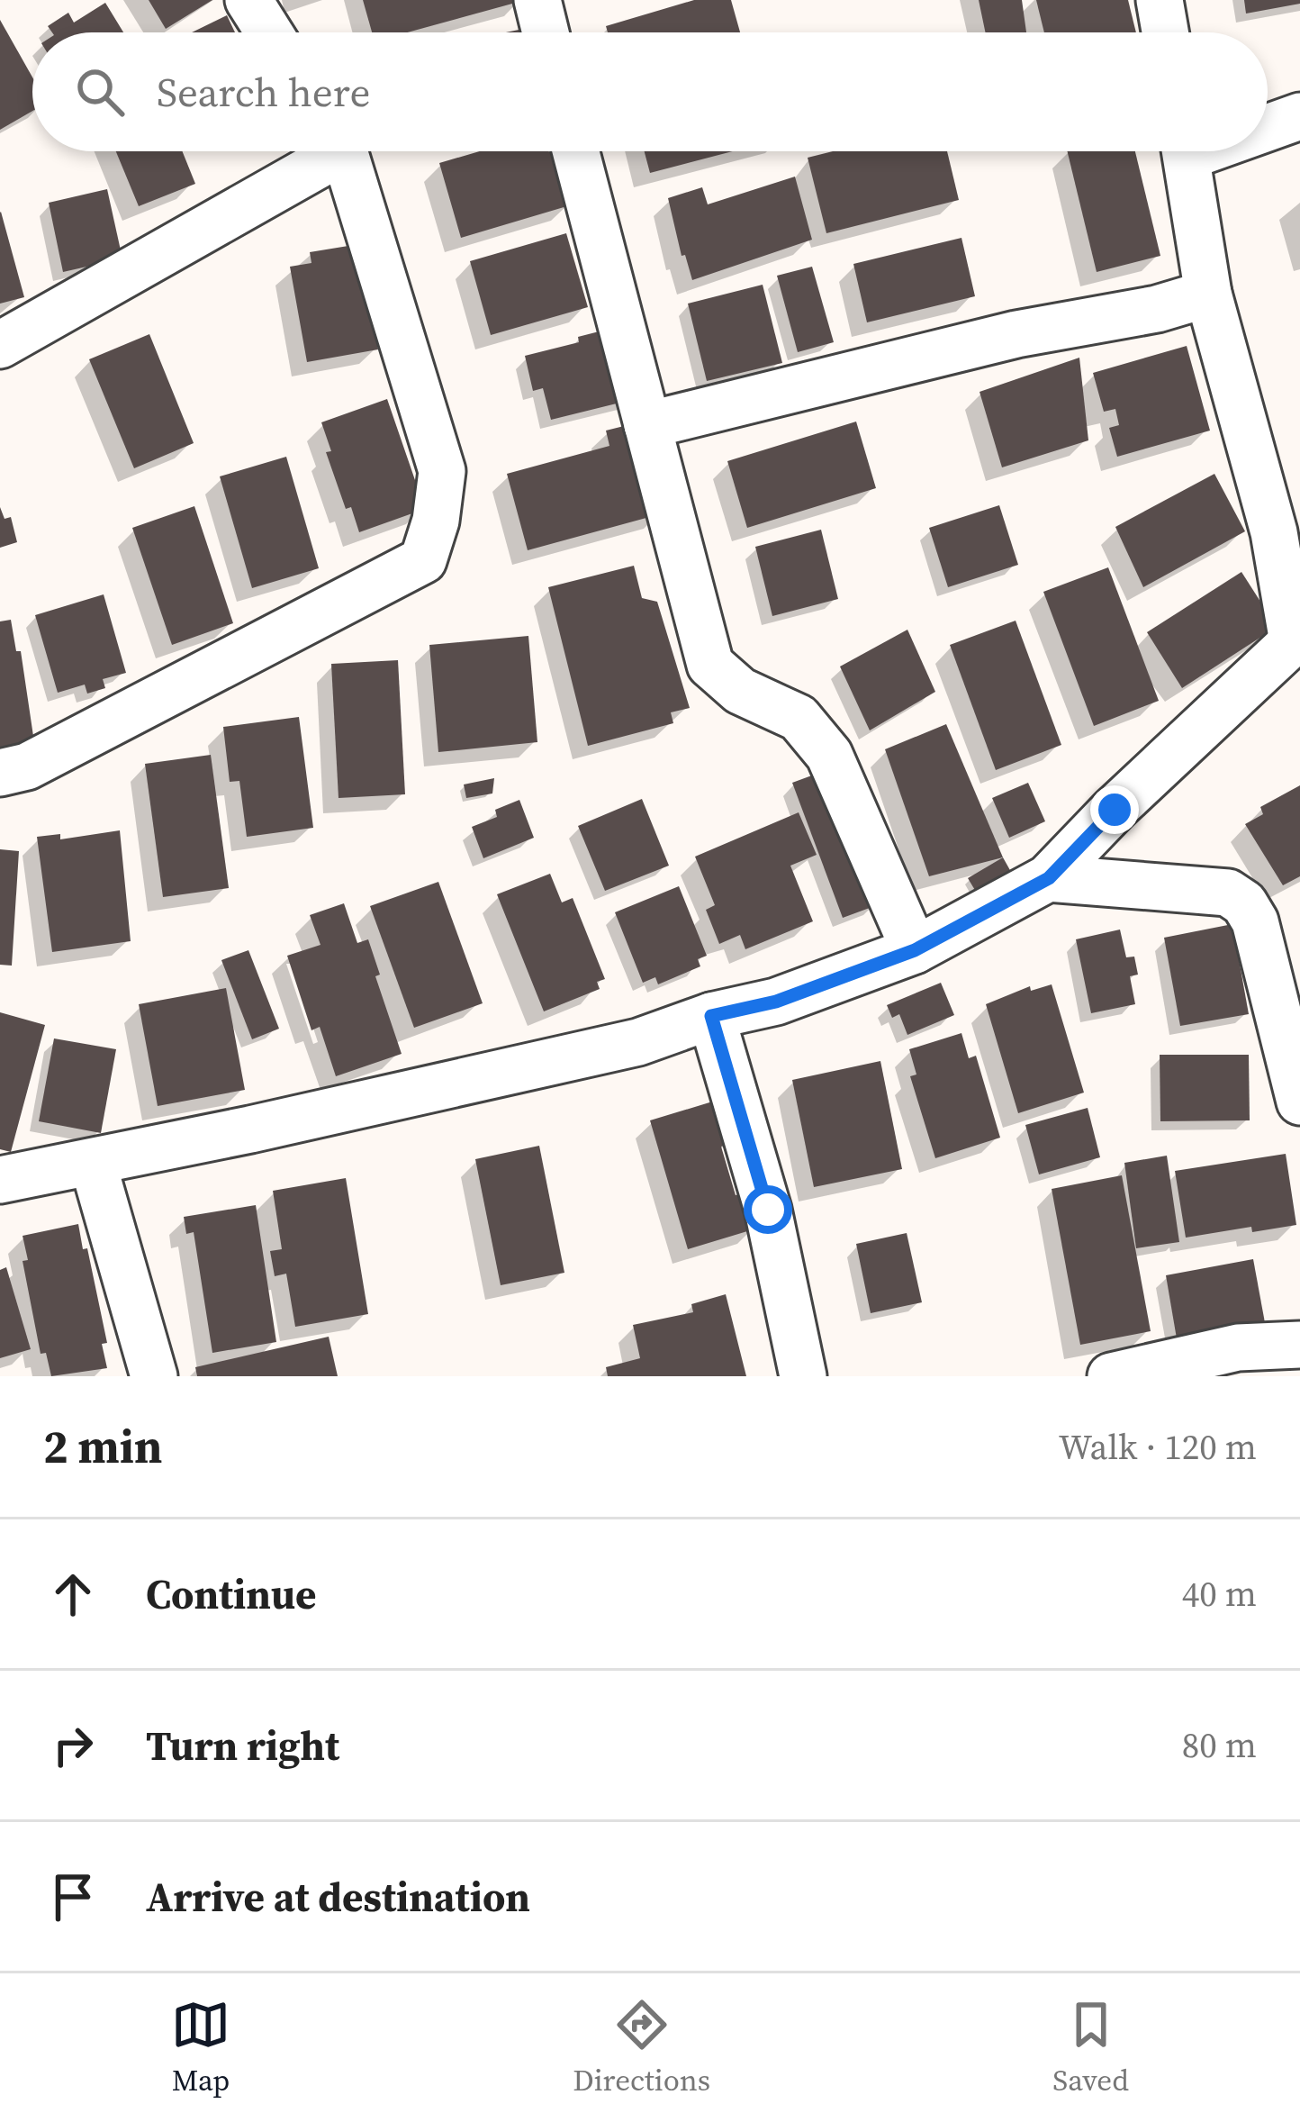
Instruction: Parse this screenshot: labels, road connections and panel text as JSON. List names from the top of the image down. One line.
{"page":{"search":"Search here","heading":["2 min","Walk · 120 m"],"list":[["Continue","40 m"],["Turn right","80 m"],"Arrive at destination"],"nav":["Map","Directions","Saved"]}}
